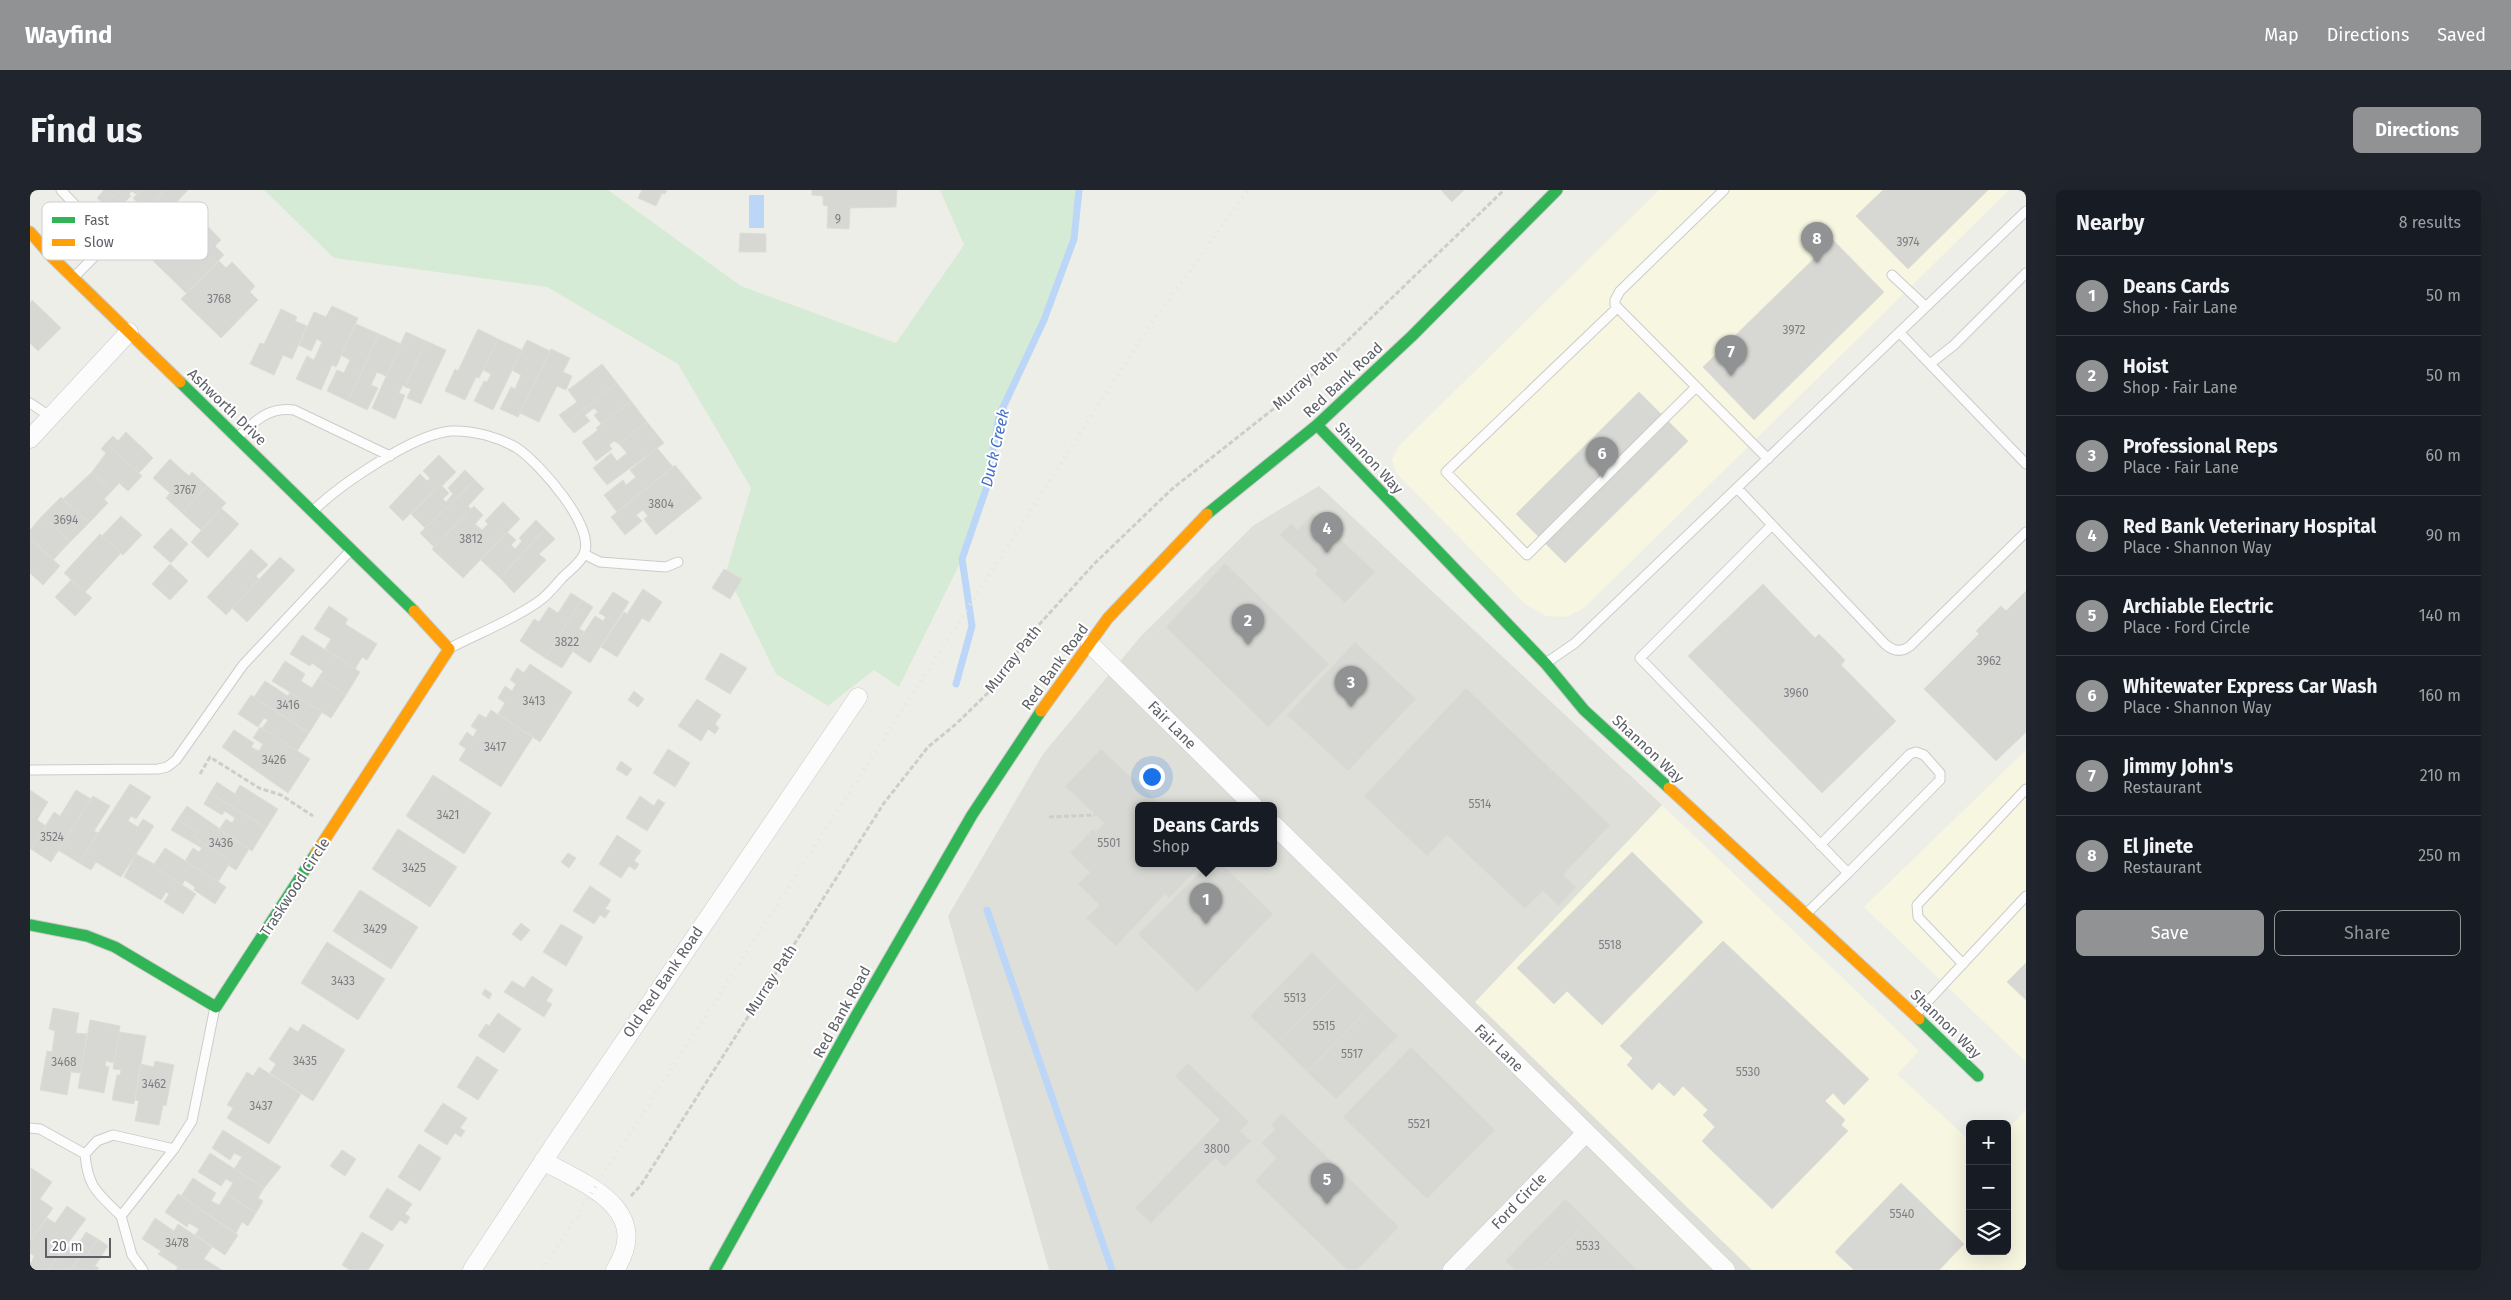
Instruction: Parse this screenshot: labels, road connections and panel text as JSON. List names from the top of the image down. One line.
{"streets":{"main road":["Red Bank Road","Ashworth Drive","Shannon Way","Traskwood Circle"],"street":["Fair Lane","Old Red Bank Road","Ford Circle"],"path":["Murray Path"]},"crossings":[["Red Bank Road","Shannon Way"],["Red Bank Road","Fair Lane"],["Ashworth Drive","Traskwood Circle"],["Fair Lane","Ford Circle"]],"water":["Duck Creek"],"house_numbers":["9","3974","3768","3972","3767","3804","3694","3812","3822","3962","3960","3413","3416","3417","3426","5514","3421","3524","3436","5501","3425","3429","5518","3433","5513","5515","5517","3435","3468","5530","3462","3437","5521","3800","5540","3478","5533"],"legend":["Fast","Slow"],"scale_bar":"20 m","page":{"header":"Wayfind","nav":["Map","Directions","Saved"],"buttons":["Directions",["Save","Share"]],"title":"Find us","heading":["Nearby","8 results"],"pins":["8","7","6","4","2","3","1","5"],"list":[{"mark":"1","name":"Deans Cards","note":"Shop · Fair Lane","value":"50 m"},{"mark":"2","name":"Hoist","note":"Shop · Fair Lane","value":"50 m"},{"mark":"3","name":"Professional Reps","note":"Place · Fair Lane","value":"60 m"},{"mark":"4","name":"Red Bank Veterinary Hospital","note":"Place · Shannon Way","value":"90 m"},{"mark":"5","name":"Archiable Electric","note":"Place · Ford Circle","value":"140 m"},{"mark":"6","name":"Whitewater Express Car Wash","note":"Place · Shannon Way","value":"160 m"},{"mark":"7","name":"Jimmy John's","note":"Restaurant","value":"210 m"},{"mark":"8","name":"El Jinete","note":"Restaurant","value":"250 m"}],"popup":["Deans Cards","Shop"],"map_buttons":["+","−"],"scale":"20 m"}}
